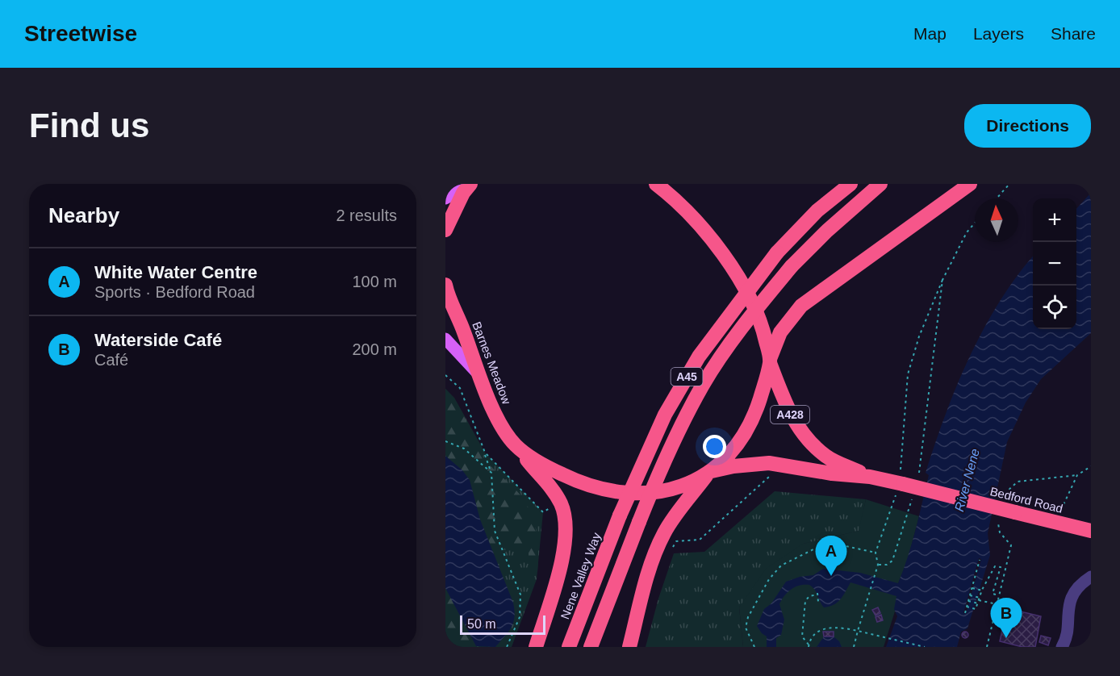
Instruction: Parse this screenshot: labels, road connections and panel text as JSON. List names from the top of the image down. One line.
{"streets":{"highway":["Barnes Meadow","A45","A428","Bedford Road","Nene Valley Way"]},"crossings":[["Barnes Meadow","Bedford Road"]],"water":["River Nene"],"scale_bar":"50 m","north":"top","page":{"header":"Streetwise","nav":["Map","Layers","Share"],"buttons":"Directions","title":"Find us","heading":["Nearby","2 results"],"map_buttons":["+","−"],"list":[{"mark":"A","name":"White Water Centre","note":"Sports · Bedford Road","value":"100 m"},{"mark":"B","name":"Waterside Café","note":"Café","value":"200 m"}],"pins":["A","B"],"scale":"50 m"}}
